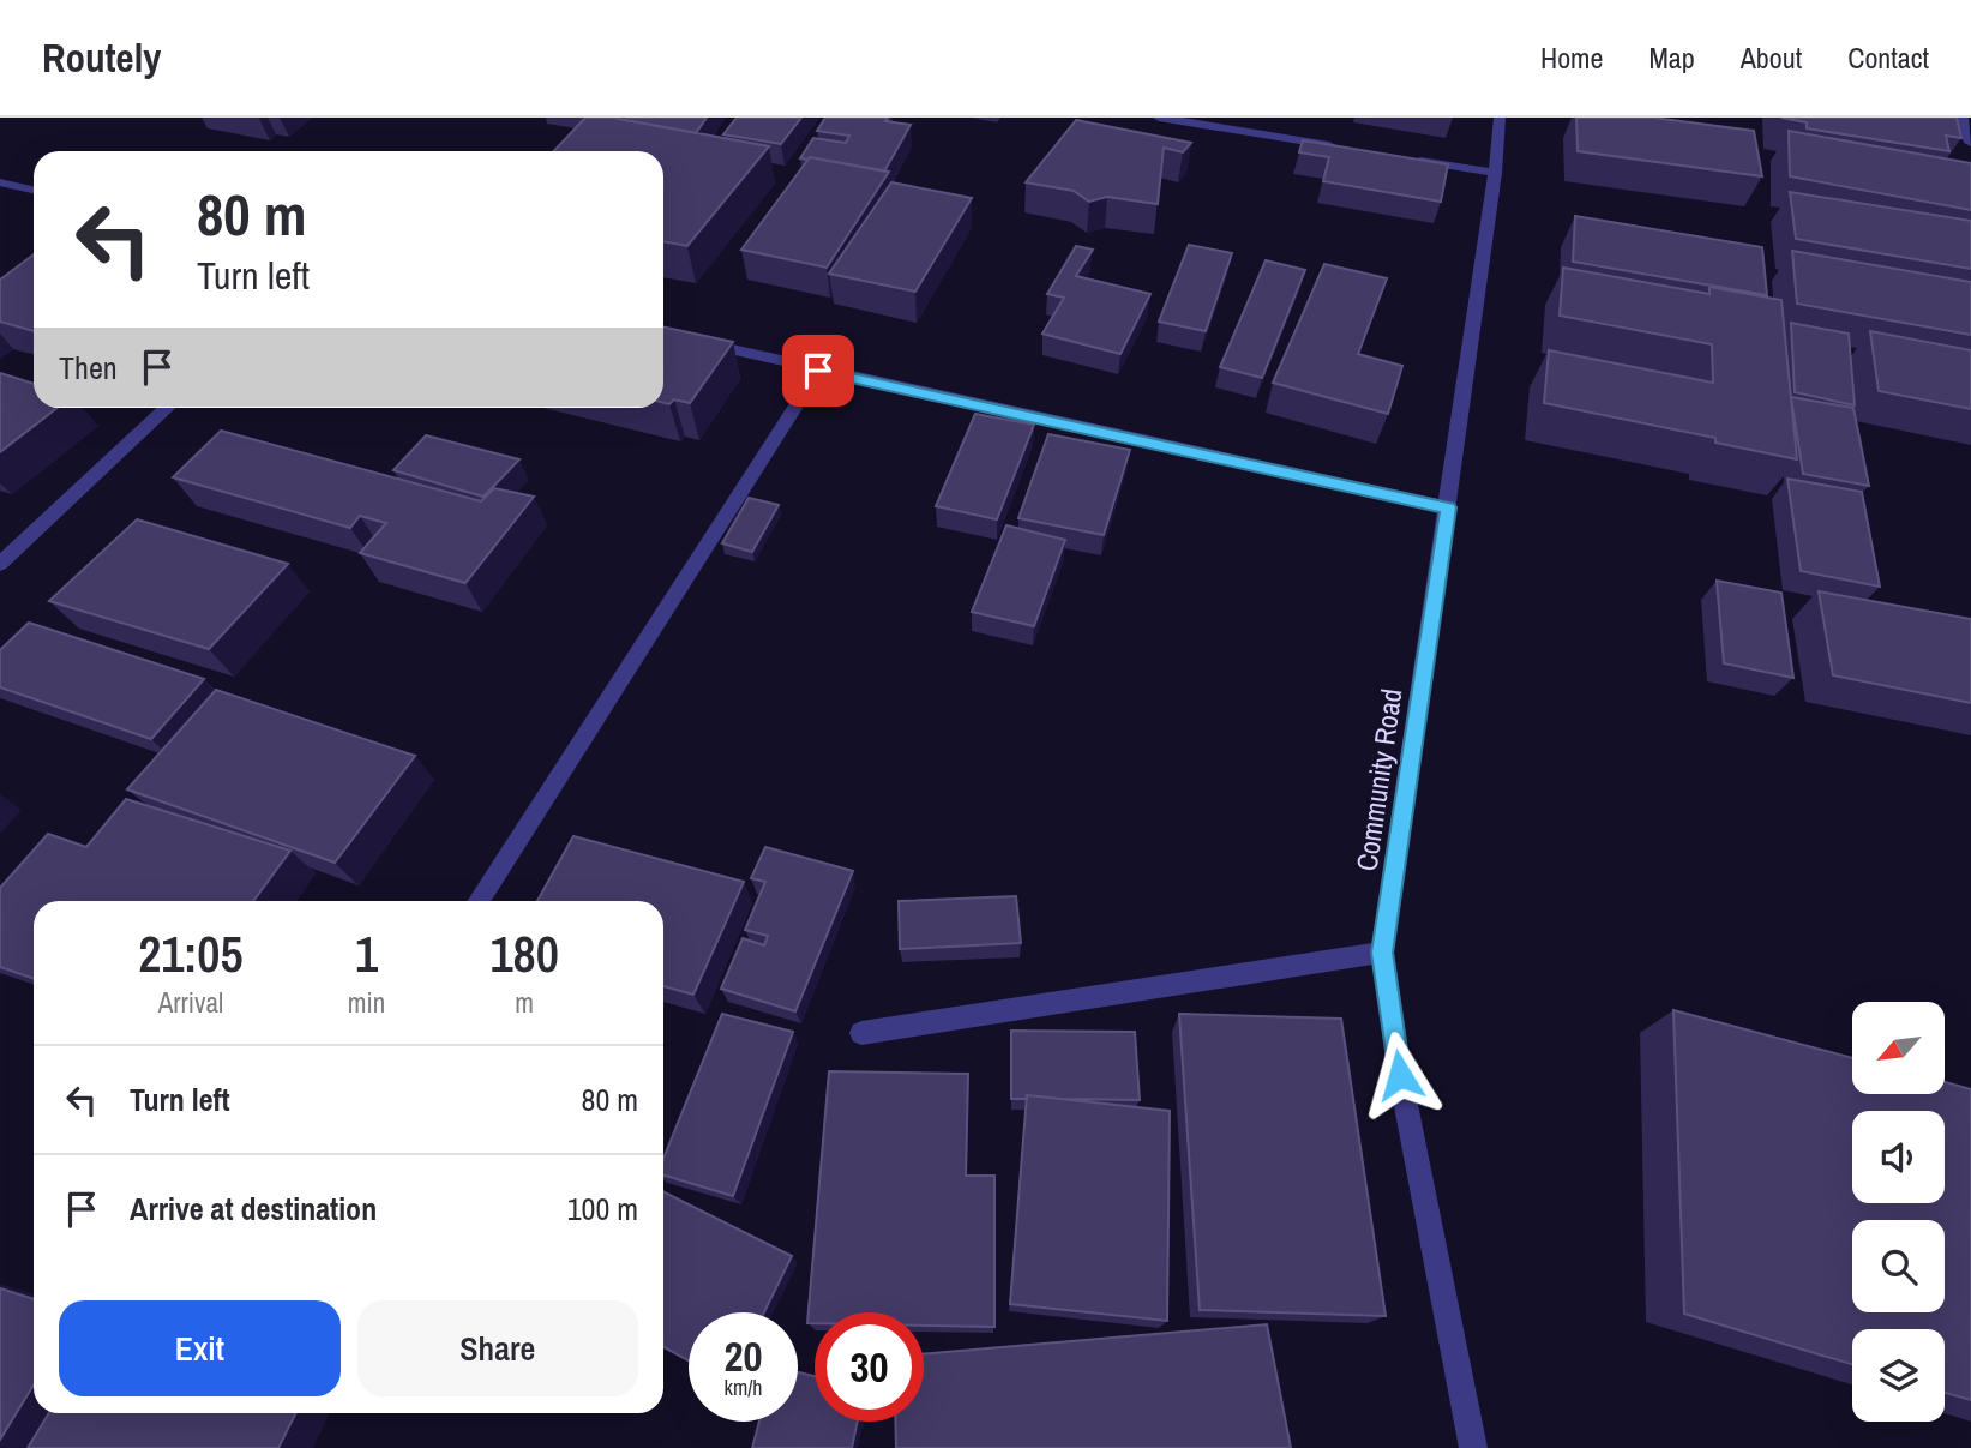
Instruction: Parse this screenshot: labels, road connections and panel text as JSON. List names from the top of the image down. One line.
{"streets":{"street":["Community Road"]},"north":"bottom left","page":{"header":"Routely","nav":["Home","Map","About","Contact"],"turn":["80 m","Turn left"],"then":"Then","eta":["21:05","Arrival","1","min","180","m"],"list":[{"name":"Turn left","value":"80 m"},{"name":"Arrive at destination","value":"100 m"}],"buttons":["Exit","Share"],"speed":"20 km/h","limit":"30"}}
